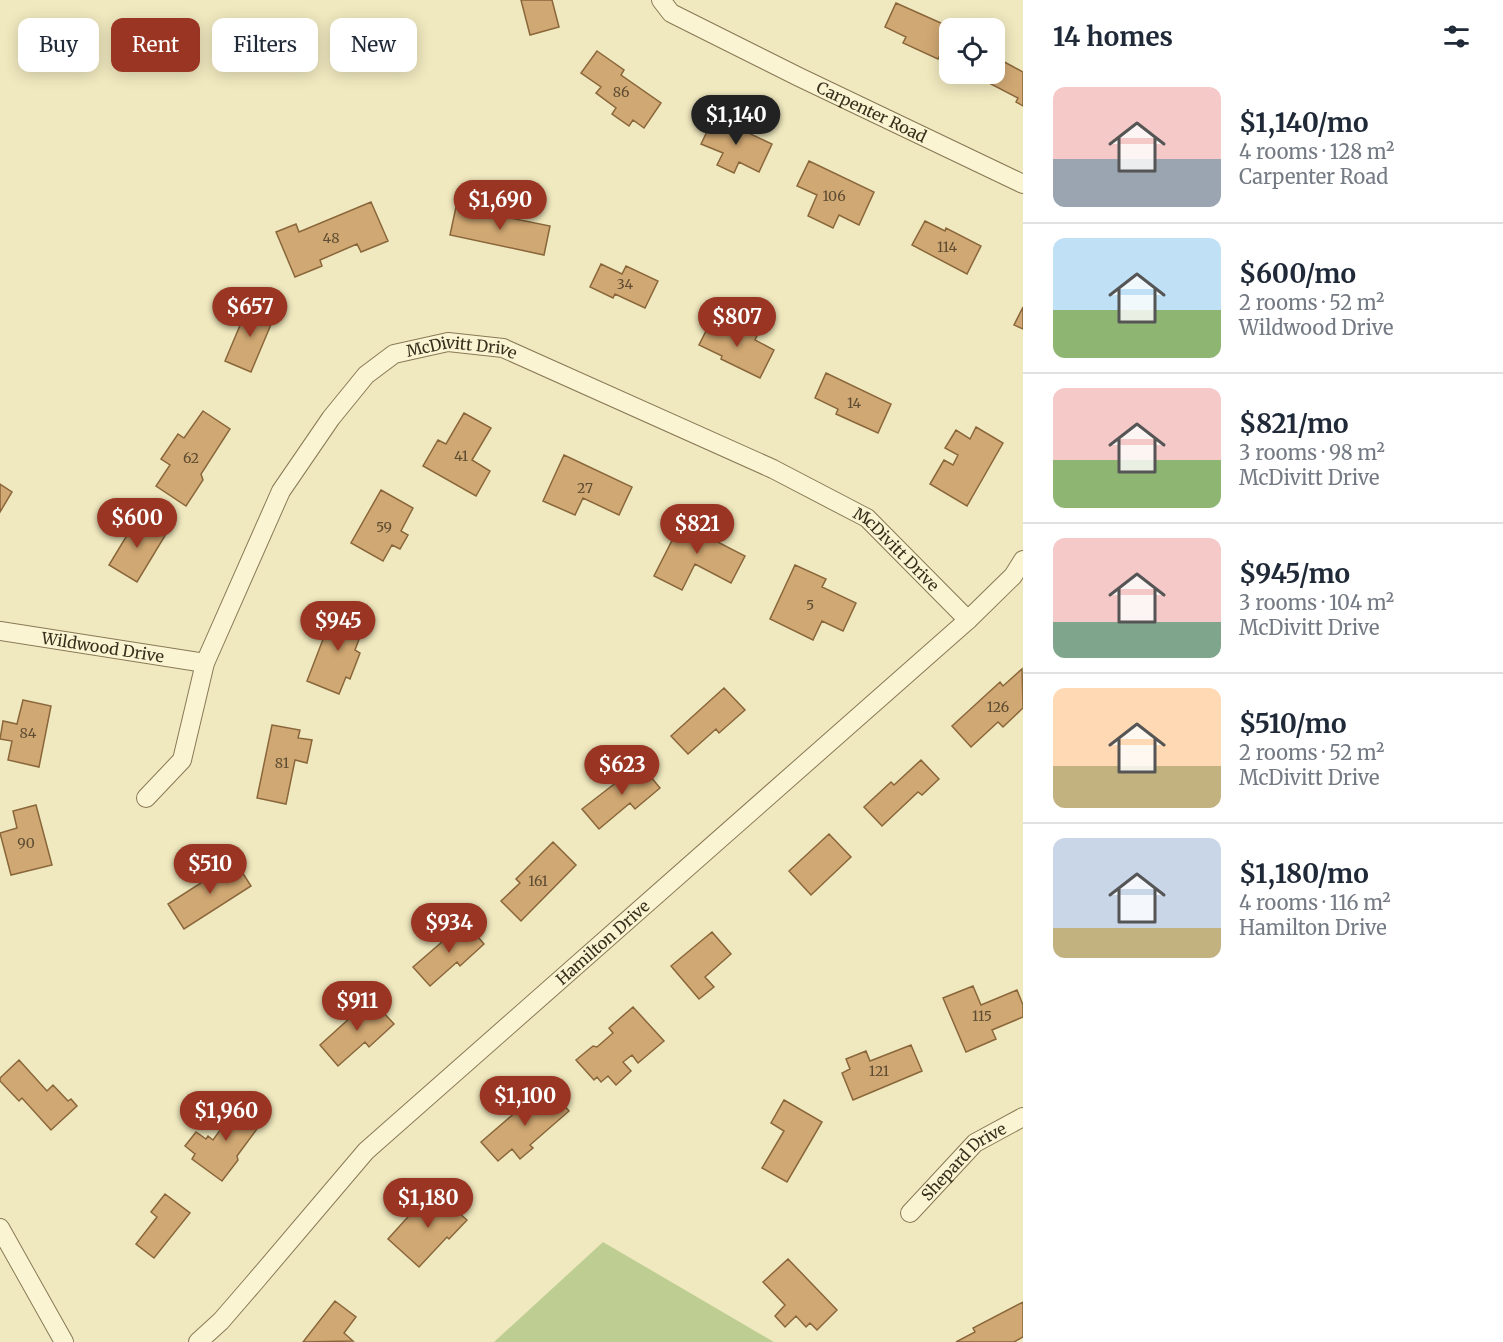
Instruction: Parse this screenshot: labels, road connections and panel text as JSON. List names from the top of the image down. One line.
{"streets":{"street":["Carpenter Road","McDivitt Drive","Wildwood Drive","Hamilton Drive","Shepard Drive"]},"crossings":[["McDivitt Drive","Wildwood Drive"],["McDivitt Drive","Hamilton Drive"]],"house_numbers":["86","106","48","114","34","14","41","62","27","59","5","126","84","81","90","161","115","121"],"page":{"heading":"14 homes","chip":["Buy","Rent","Filters","New"],"list":[{"name":"$1,140/mo","note":"4 rooms · 128 m² · Carpenter Road"},{"name":"$600/mo","note":"2 rooms · 52 m² · Wildwood Drive"},{"name":"$821/mo","note":"3 rooms · 98 m² · McDivitt Drive"},{"name":"$945/mo","note":"3 rooms · 104 m² · McDivitt Drive"},{"name":"$510/mo","note":"2 rooms · 52 m² · McDivitt Drive"},{"name":"$1,180/mo","note":"4 rooms · 116 m² · Hamilton Drive"}],"price":["$1,140","$1,690","$657","$807","$600","$821","$945","$623","$510","$934","$911","$1,100","$1,960","$1,180"]}}
